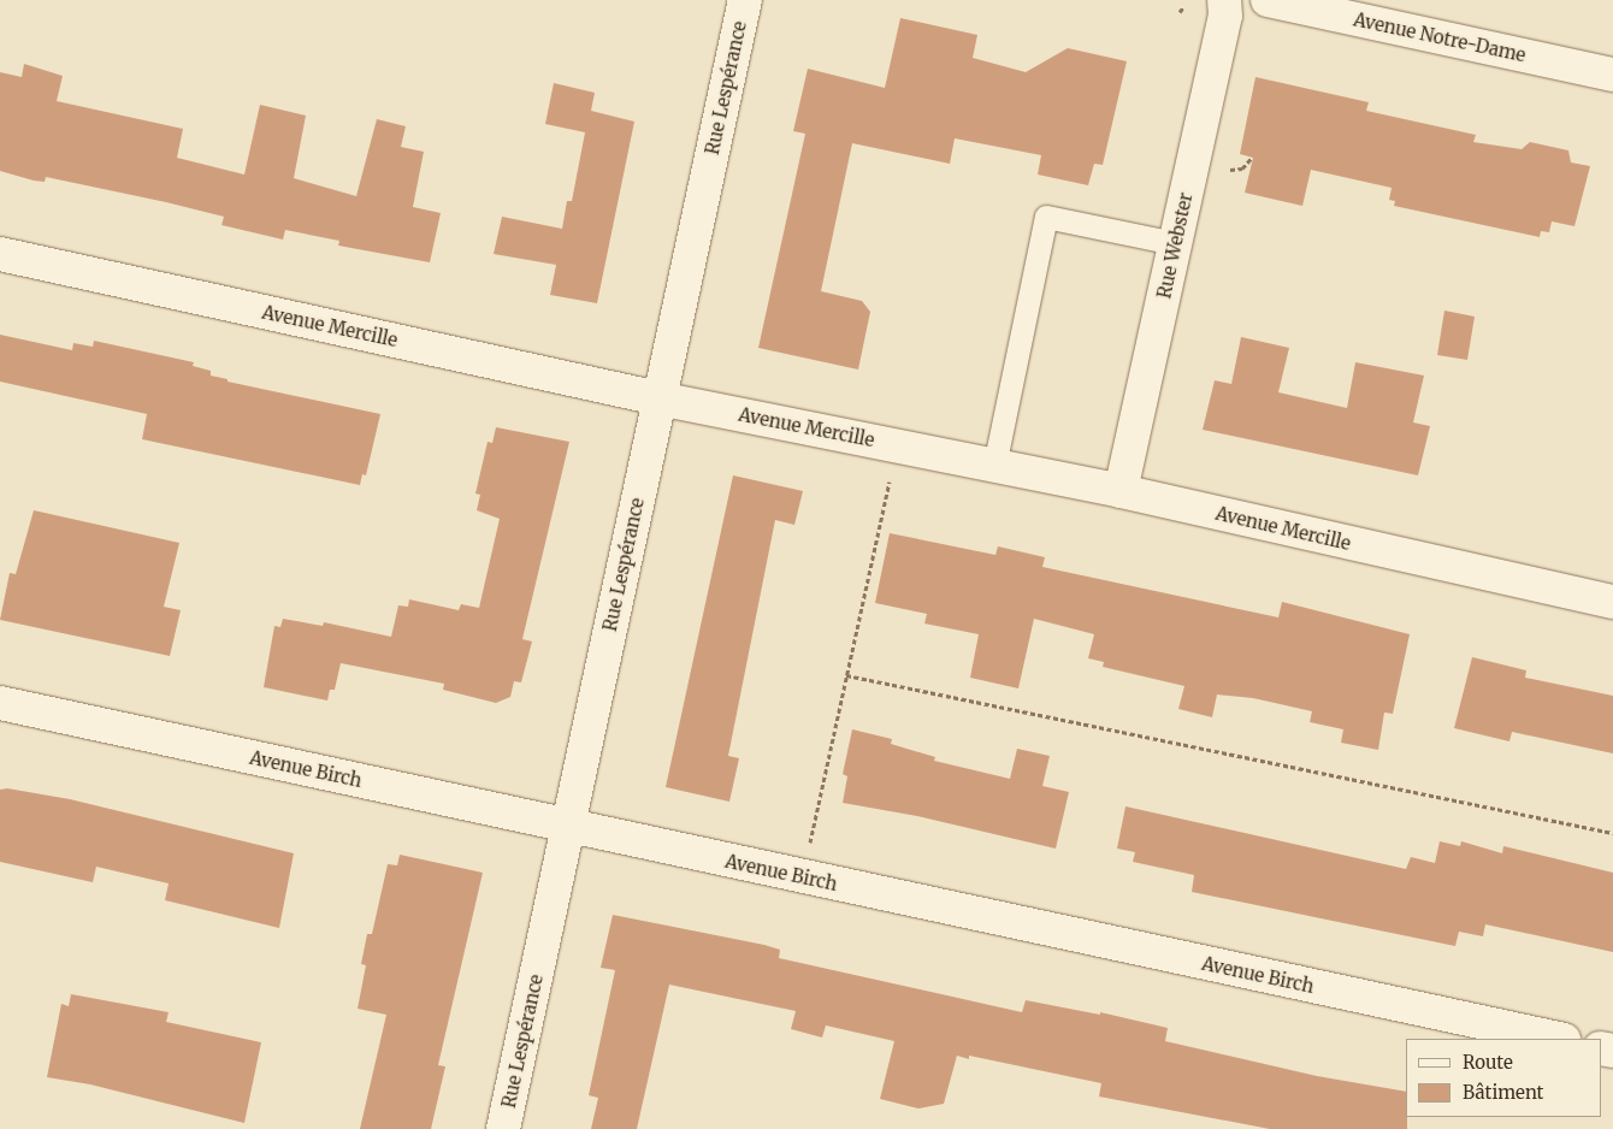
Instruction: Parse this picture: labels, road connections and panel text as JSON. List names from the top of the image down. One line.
{"streets":{"street":["Avenue Notre-Dame","Rue Lespérance","Rue Webster","Avenue Mercille","Avenue Birch"]},"crossings":[["Rue Lespérance","Avenue Mercille"],["Rue Lespérance","Avenue Birch"],["Rue Webster","Avenue Mercille"]],"legend":["Route","Bâtiment"]}
